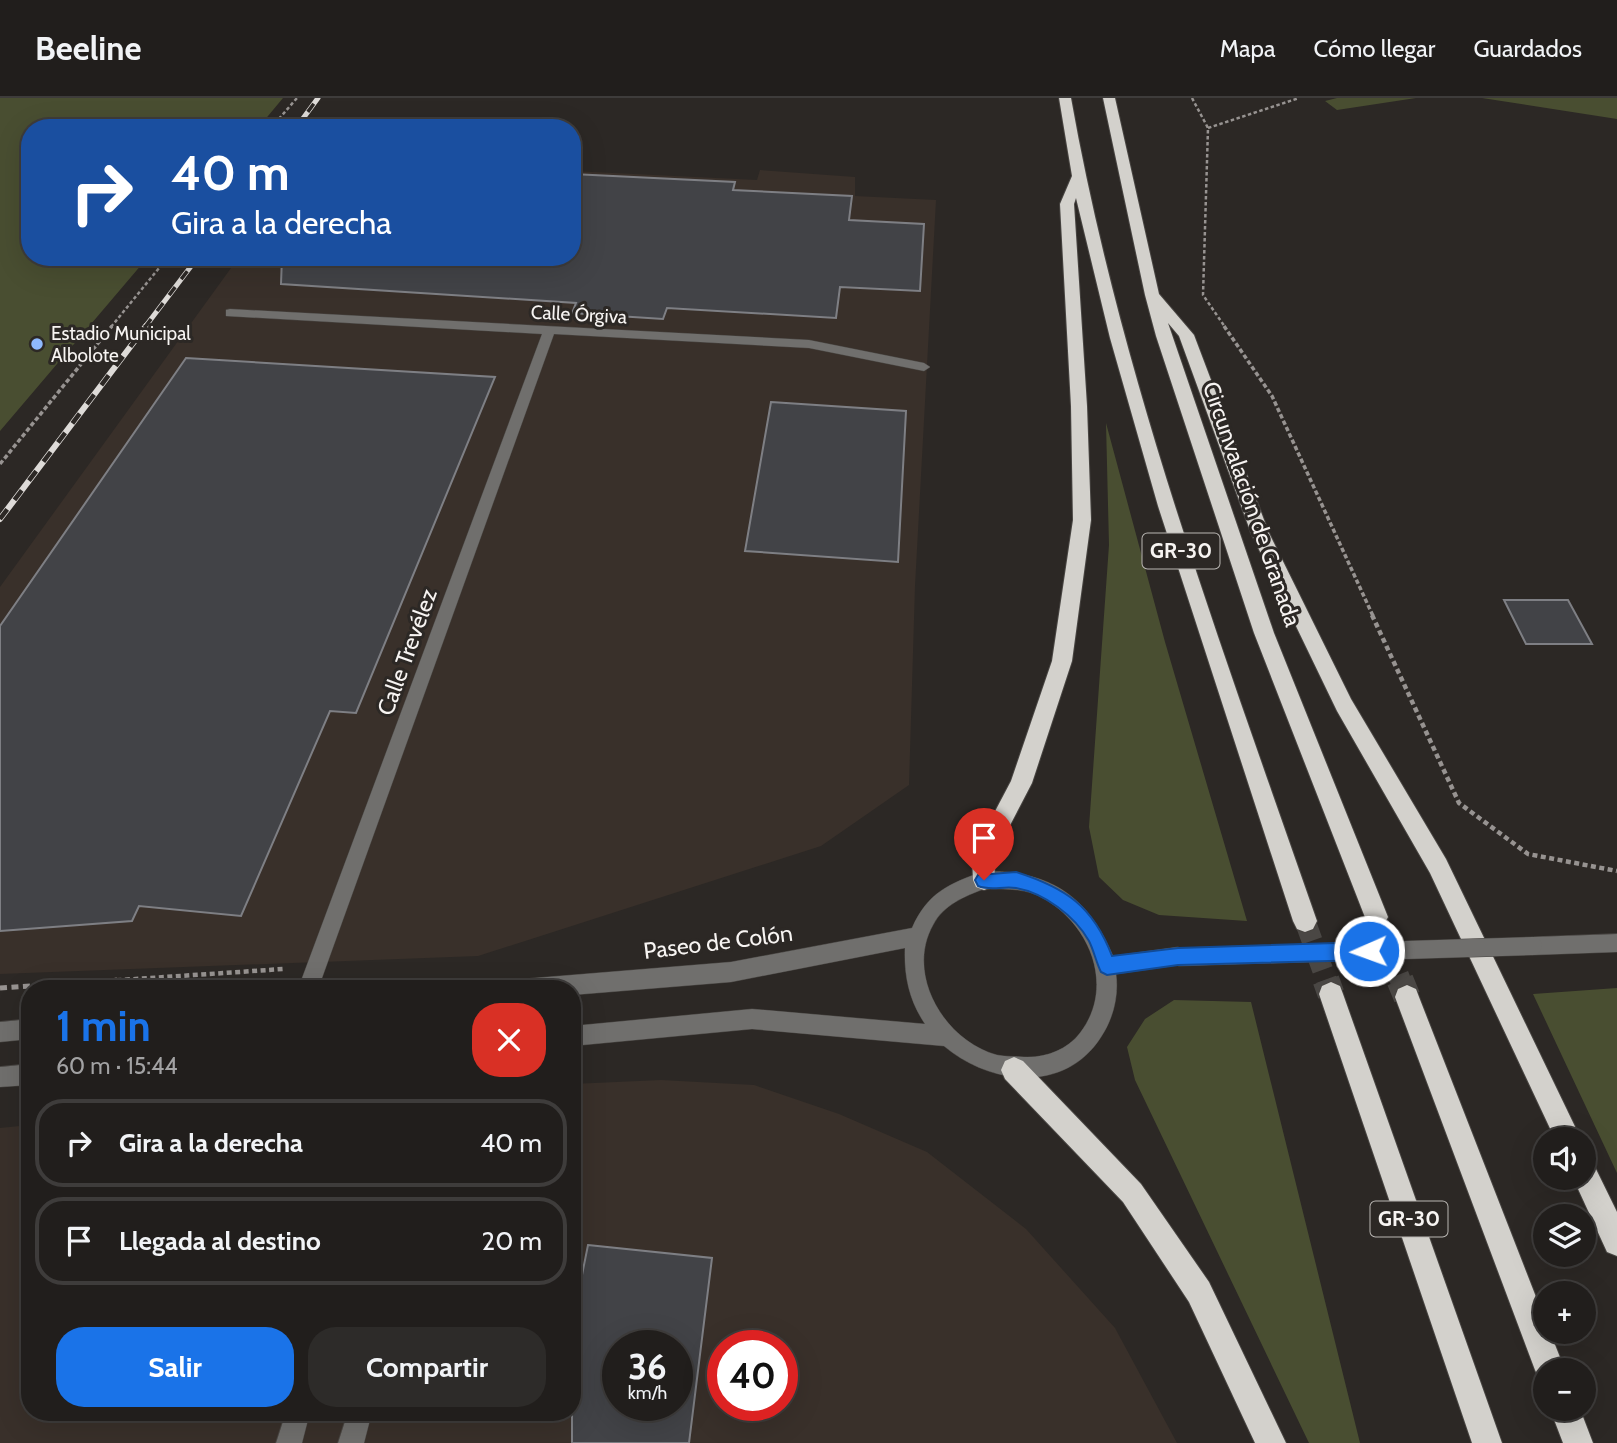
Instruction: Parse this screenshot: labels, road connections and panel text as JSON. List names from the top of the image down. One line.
{"streets":{"highway":["Circunvalación de Granada","GR-30"],"street":["Calle Órgiva","Calle Trevélez","Paseo de Colón"]},"crossings":[["Calle Órgiva","Calle Trevélez"]],"places":["Estadio Municipal Albolote"],"page":{"header":"Beeline","nav":["Mapa","Cómo llegar","Guardados"],"turn":["40 m","Gira a la derecha"],"heading":["1 min","60 m · 15:44"],"list":[{"name":"Gira a la derecha","value":"40 m"},{"name":"Llegada al destino","value":"20 m"}],"map_buttons":["+","−"],"buttons":["Salir","Compartir"],"speed":"36 km/h","limit":"40"}}
